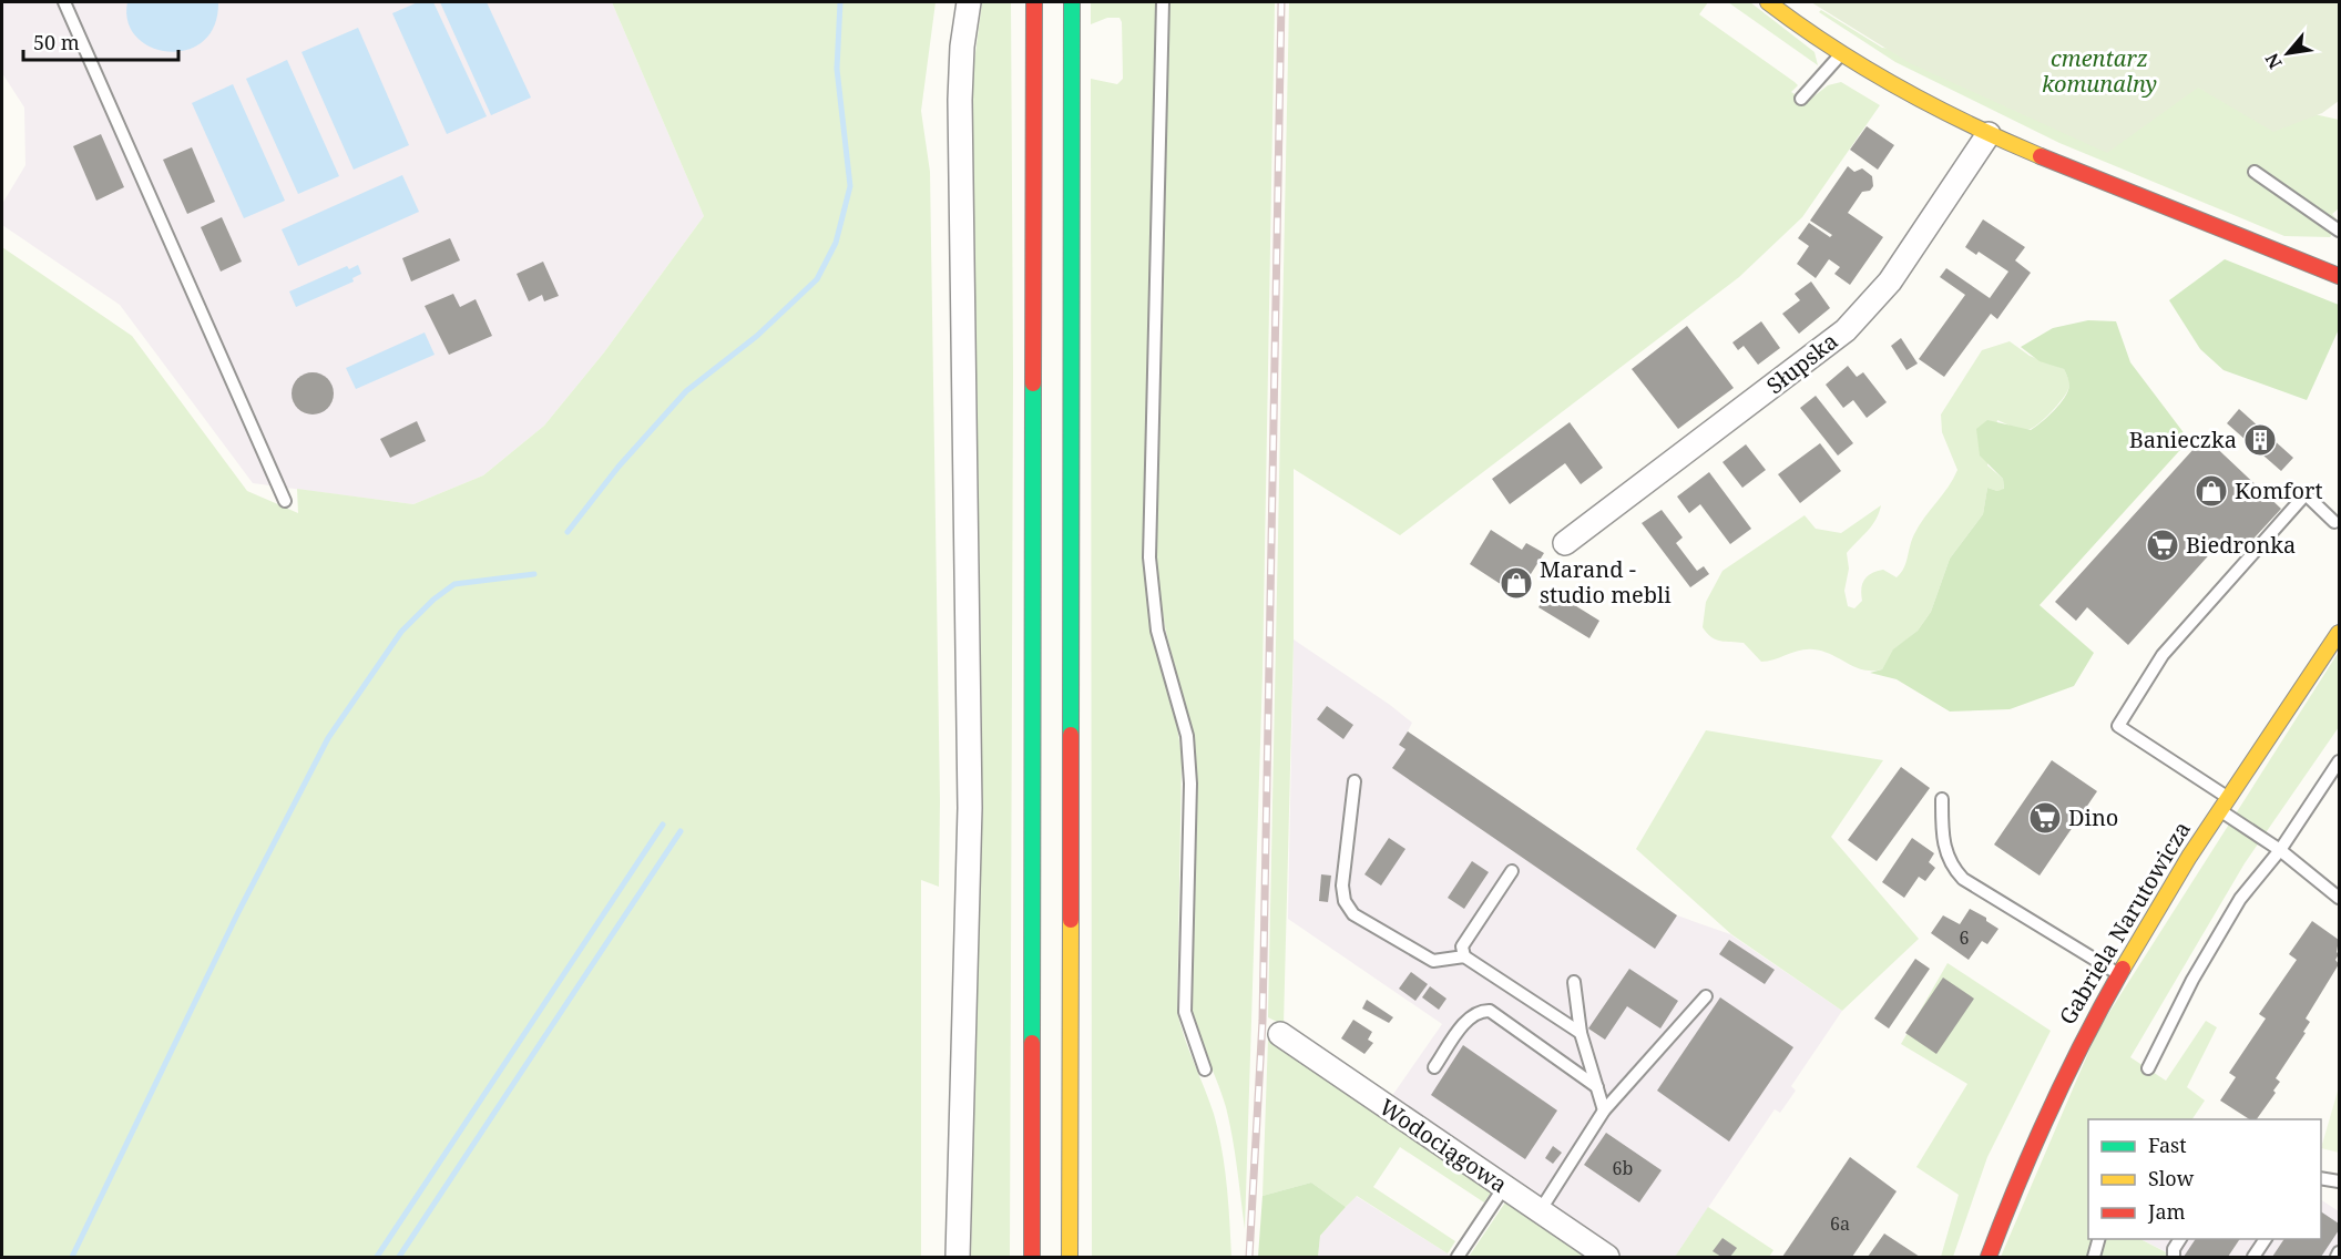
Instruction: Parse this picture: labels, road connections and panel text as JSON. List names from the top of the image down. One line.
{"streets":{"main road":["Gabriela Narutowicza"],"street":["Słupska","Wodociągowa"]},"parks":["cmentarz komunalny"],"places":{"building":["Banieczka"],"shop":["Komfort","Marand - studio mebli"],"supermarket":["Biedronka","Dino"]},"house_numbers":["6","6b","6a"],"legend":["Fast","Slow","Jam"],"scale_bar":"50 m","north":"bottom left"}
